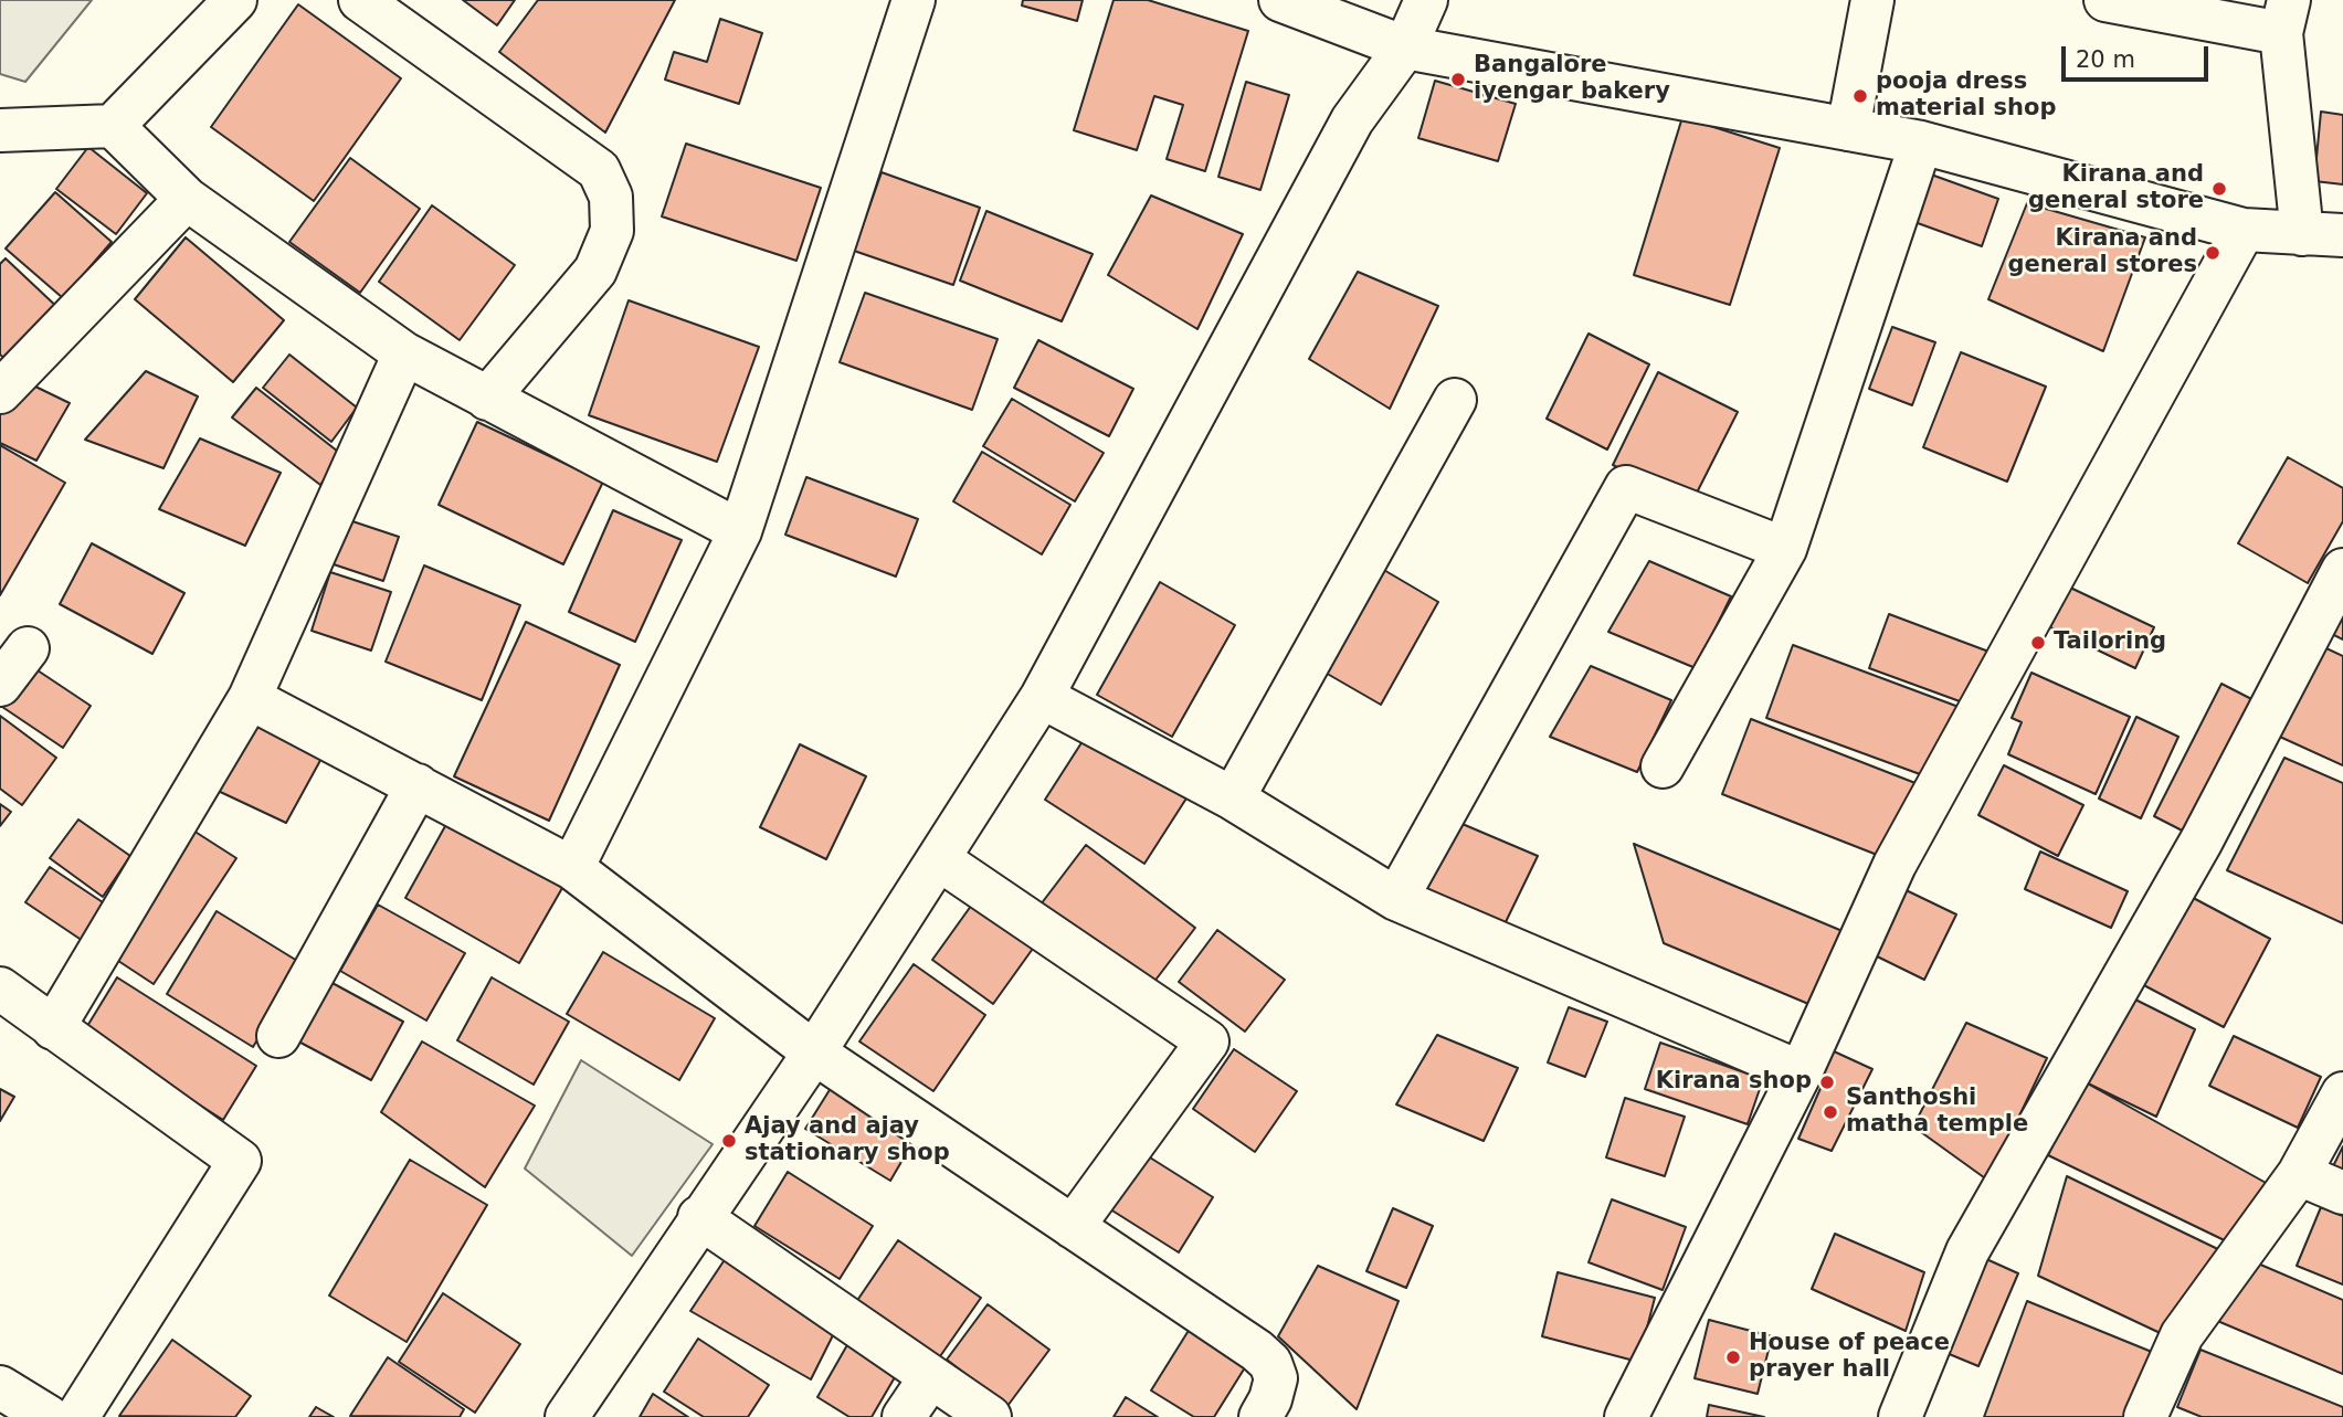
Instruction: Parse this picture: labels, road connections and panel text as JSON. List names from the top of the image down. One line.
{"places":["Bangalore iyengar bakery","pooja dress material shop","Kirana and general store","Kirana and general stores","Tailoring","Kirana shop","Santhoshi matha temple","Ajay and ajay stationary shop","House of peace prayer hall"],"scale_bar":"20 m"}
